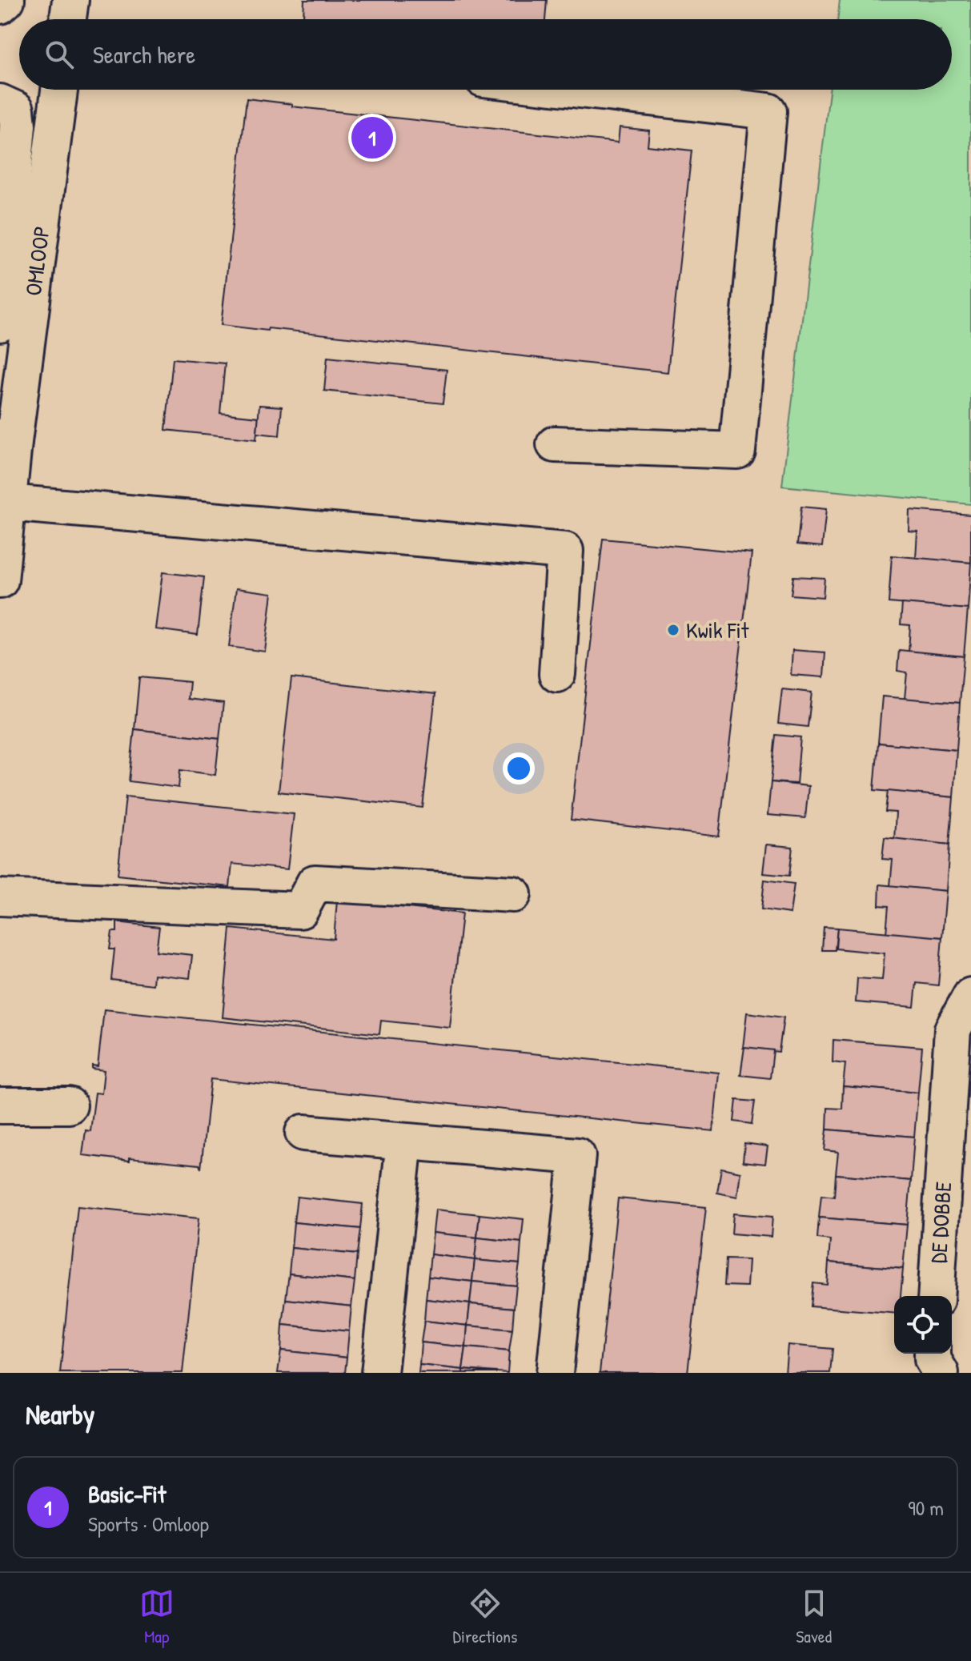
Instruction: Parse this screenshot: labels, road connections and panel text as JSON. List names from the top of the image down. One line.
{"streets":{"street":["OMLOOP","DE DOBBE"]},"places":["Kwik Fit"],"page":{"search":"Search here","pins":"1","heading":"Nearby","list":[{"mark":"1","name":"Basic-Fit","note":"Sports · Omloop","value":"90 m"}],"nav":["Map","Directions","Saved"]}}
